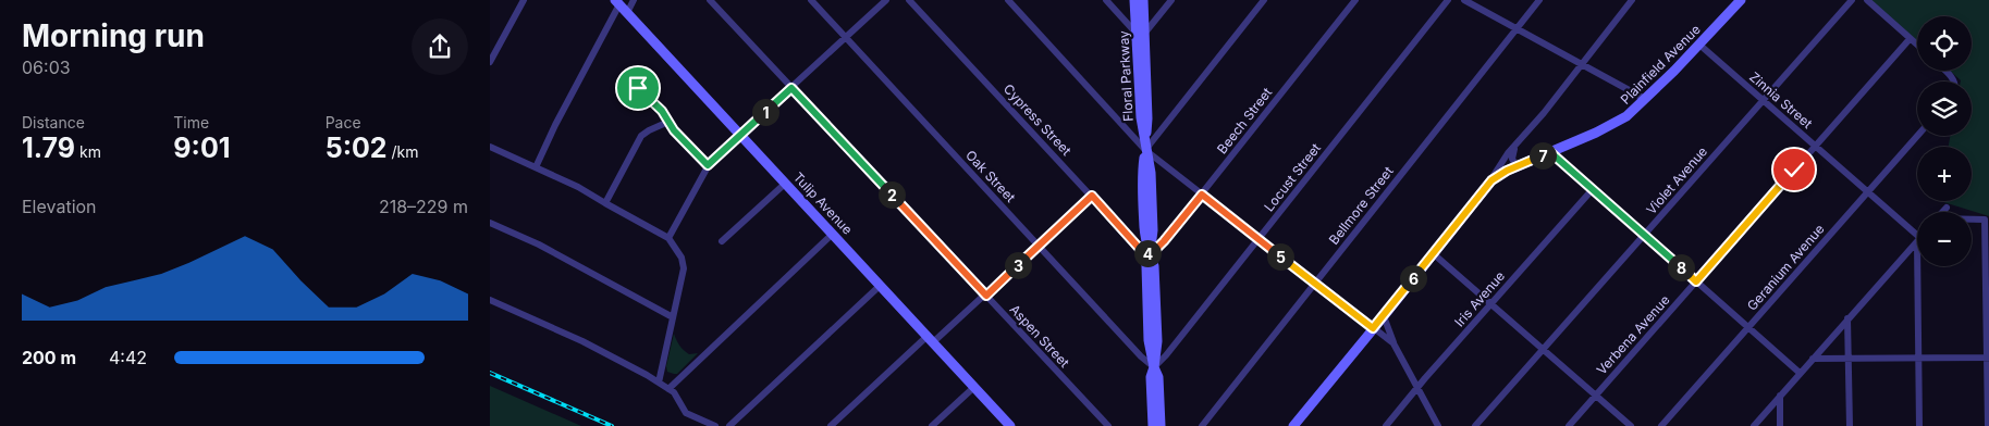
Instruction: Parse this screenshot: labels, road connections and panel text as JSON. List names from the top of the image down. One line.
{"streets":{"main road":["Plainfield Avenue","Floral Parkway","Tulip Avenue"],"street":["Zinnia Street","Cypress Street","Beech Street","Oak Street","Locust Street","Violet Avenue","Bellmore Street","Geranium Avenue","Iris Avenue","Verbena Avenue","Aspen Street"]},"crossings":[["Plainfield Avenue","Zinnia Street"],["Floral Parkway","Cypress Street"],["Floral Parkway","Beech Street"],["Floral Parkway","Oak Street"],["Floral Parkway","Locust Street"],["Zinnia Street","Violet Avenue"],["Zinnia Street","Geranium Avenue"],["Zinnia Street","Verbena Avenue"],["Cypress Street","Beech Street"],["Oak Street","Locust Street"]],"page":{"heading":["Morning run","06:03"],"map_buttons":["+","−"],"stats":[["Distance","1.79 km"],["Time","9:01"],["Pace","5:02 /km"]],"pins":["1","7","2","4","5","3","8","6"],"chart":["Elevation","218–229 m"],"list":[{"name":"200 m","note":"4:42"}]}}
